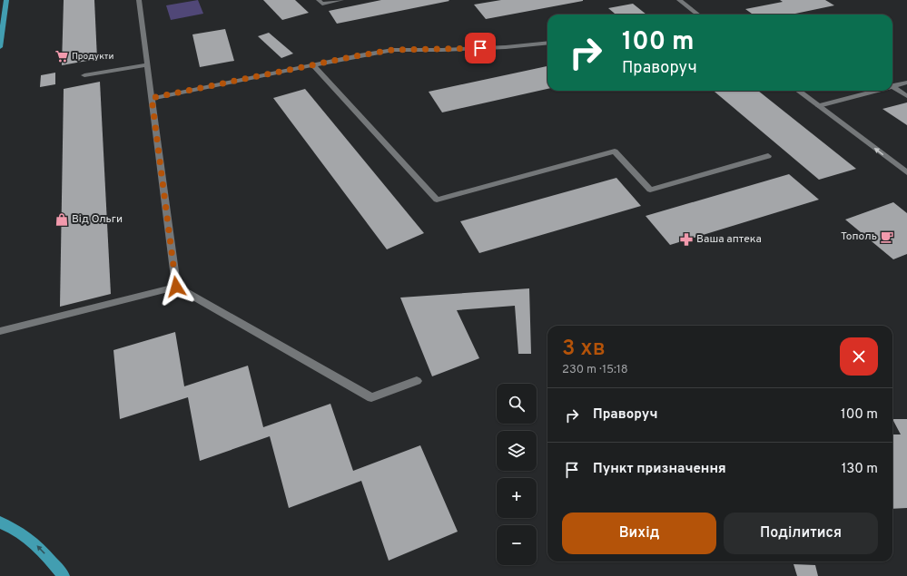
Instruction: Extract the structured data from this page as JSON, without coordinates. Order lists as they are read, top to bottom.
{
  "places": {
    "supermarket": ["Продукти"],
    "shop": ["Від Ольги"],
    "cafe": ["Тополь"],
    "pharmacy": ["Ваша аптека"]
  },
  "page": {
    "turn": ["100 m", "Праворуч"],
    "heading": ["3 хв", "230 m · 15:18"],
    "map_buttons": ["+", "−"],
    "list": [
      {
        "name": "Праворуч",
        "value": "100 m"
      },
      {
        "name": "Пункт призначення",
        "value": "130 m"
      }
    ],
    "buttons": ["Вихід", "Поділитися"]
  }
}
